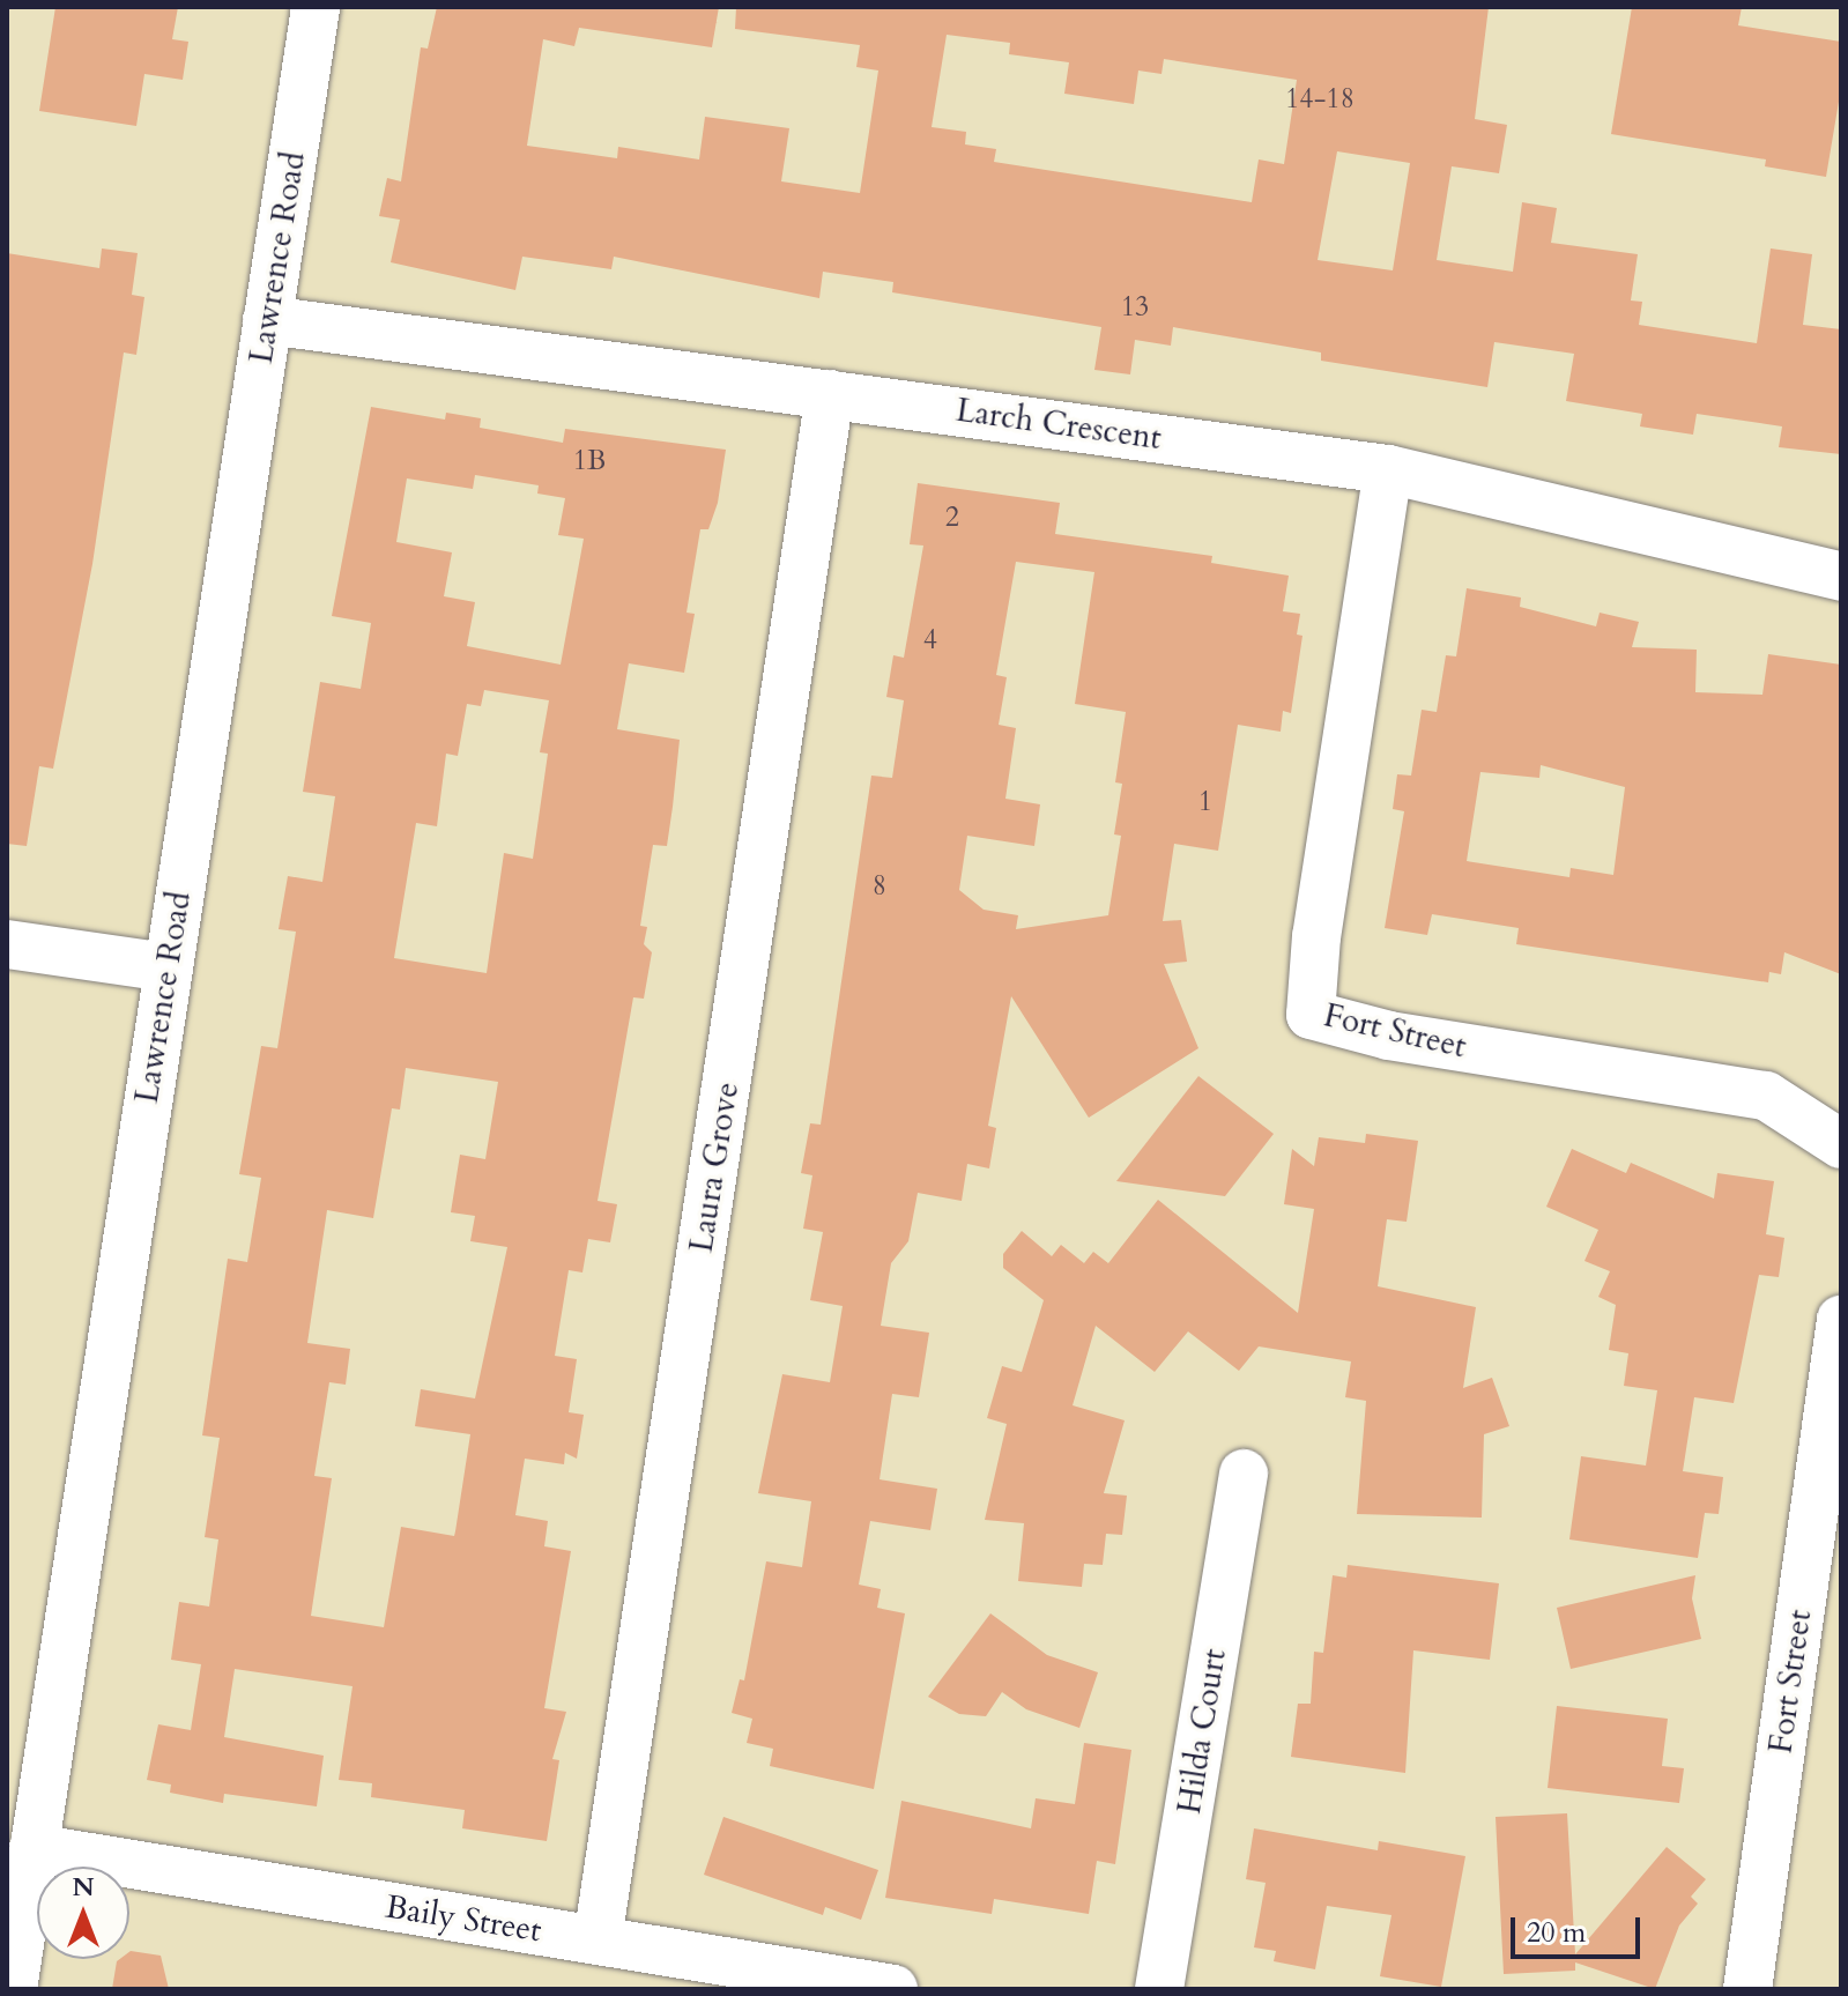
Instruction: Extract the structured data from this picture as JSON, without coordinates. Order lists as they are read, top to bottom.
{
  "streets": {
    "street": [
      "Lawrence Road",
      "Larch Crescent",
      "Fort Street",
      "Laura Grove",
      "Hilda Court",
      "Baily Street"
    ]
  },
  "crossings": [
    ["Lawrence Road", "Larch Crescent"],
    ["Lawrence Road", "Baily Street"],
    ["Larch Crescent", "Fort Street"],
    ["Larch Crescent", "Laura Grove"],
    ["Laura Grove", "Baily Street"]
  ],
  "house_numbers": [
    "14-18",
    "13",
    "1B",
    "2",
    "4",
    "1",
    "8"
  ],
  "scale_bar": "20 m",
  "north": "top"
}
